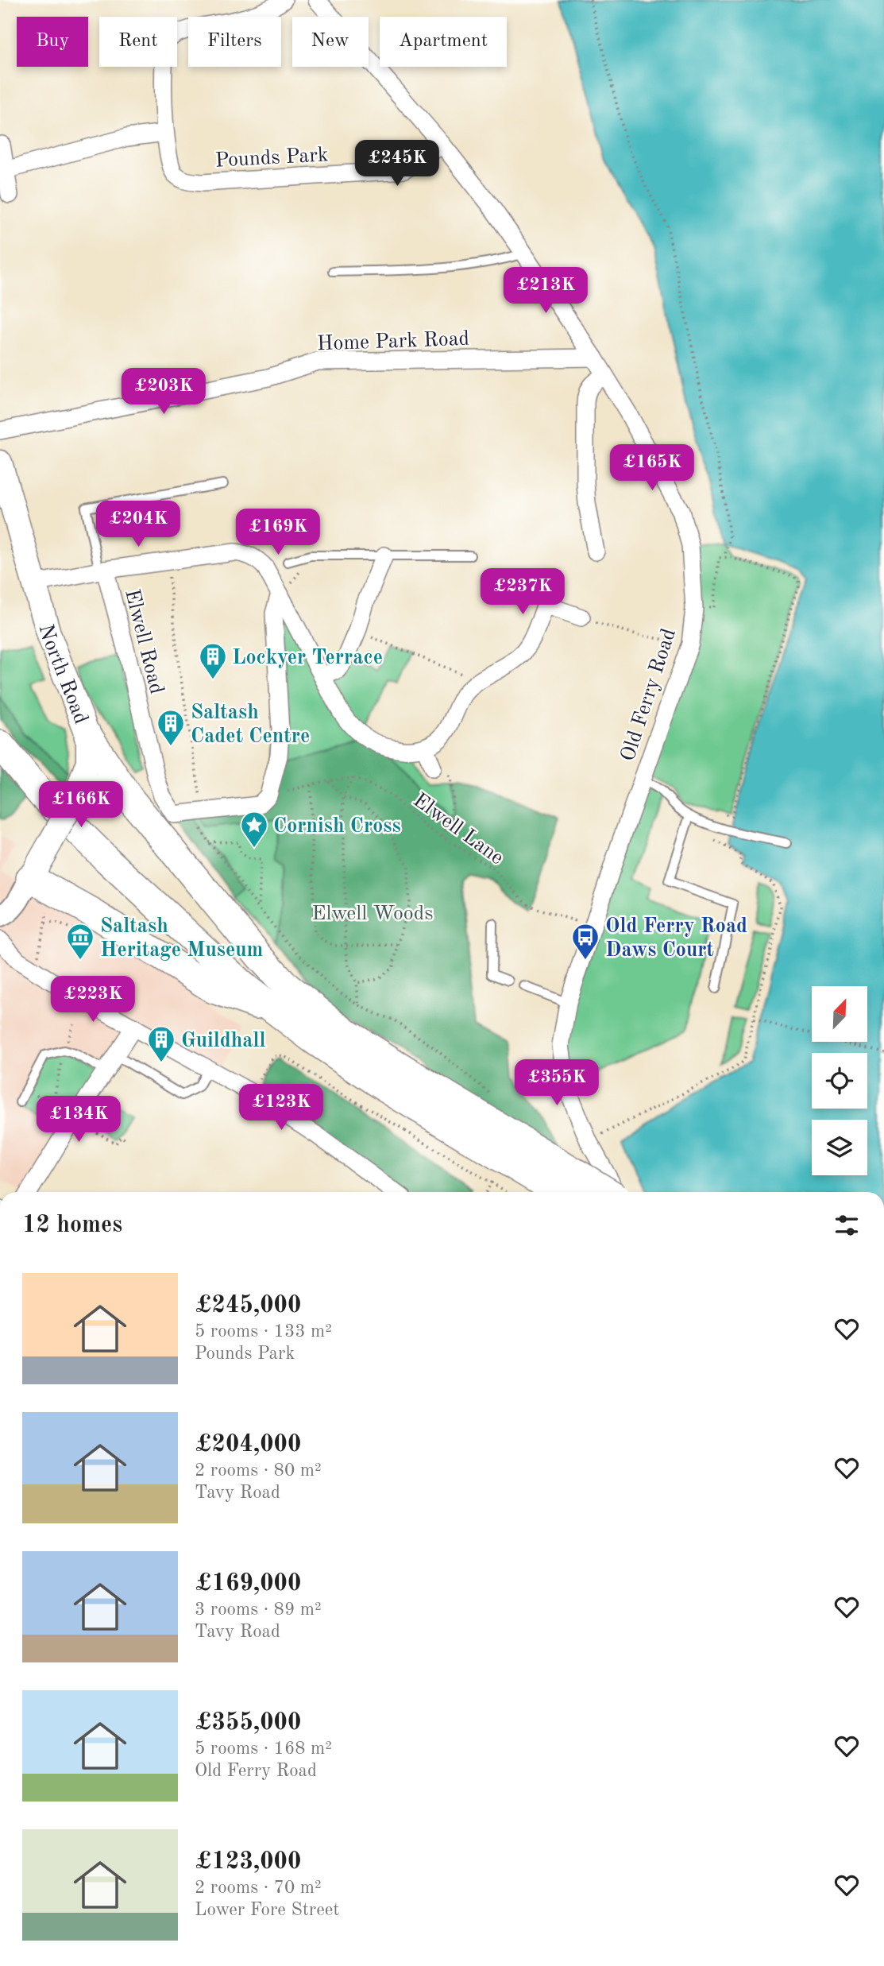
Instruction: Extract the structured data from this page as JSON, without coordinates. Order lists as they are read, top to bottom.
{
  "streets": {
    "main road": ["North Road"],
    "street": [
      "Pounds Park",
      "Home Park Road",
      "Elwell Road",
      "Old Ferry Road"
    ],
    "path": ["Elwell Lane"]
  },
  "crossings": [
    ["Pounds Park", "Old Ferry Road"],
    ["Home Park Road", "Old Ferry Road"],
    ["Elwell Road", "Elwell Lane"],
    ["Old Ferry Road", "Elwell Lane"]
  ],
  "parks": ["Elwell Woods"],
  "places": {
    "building": ["Lockyer Terrace", "Saltash Cadet Centre", "Guildhall"],
    "place": ["Cornish Cross"],
    "museum": ["Saltash Heritage Museum"],
    "bus stop": ["Old Ferry Road Daws Court"]
  },
  "north": "top right",
  "page": {
    "chip": [
      "Buy",
      "Rent",
      "Filters",
      "New",
      "Apartment"
    ],
    "price": [
      "£245K",
      "£213K",
      "£203K",
      "£165K",
      "£204K",
      "£169K",
      "£237K",
      "£166K",
      "£223K",
      "£355K",
      "£123K",
      "£134K"
    ],
    "heading": "12 homes",
    "list": [
      {
        "name": "£245,000",
        "note": "5 rooms · 133 m² · Pounds Park"
      },
      {
        "name": "£204,000",
        "note": "2 rooms · 80 m² · Tavy Road"
      },
      {
        "name": "£169,000",
        "note": "3 rooms · 89 m² · Tavy Road"
      },
      {
        "name": "£355,000",
        "note": "5 rooms · 168 m² · Old Ferry Road"
      },
      {
        "name": "£123,000",
        "note": "2 rooms · 70 m² · Lower Fore Street"
      }
    ]
  }
}
